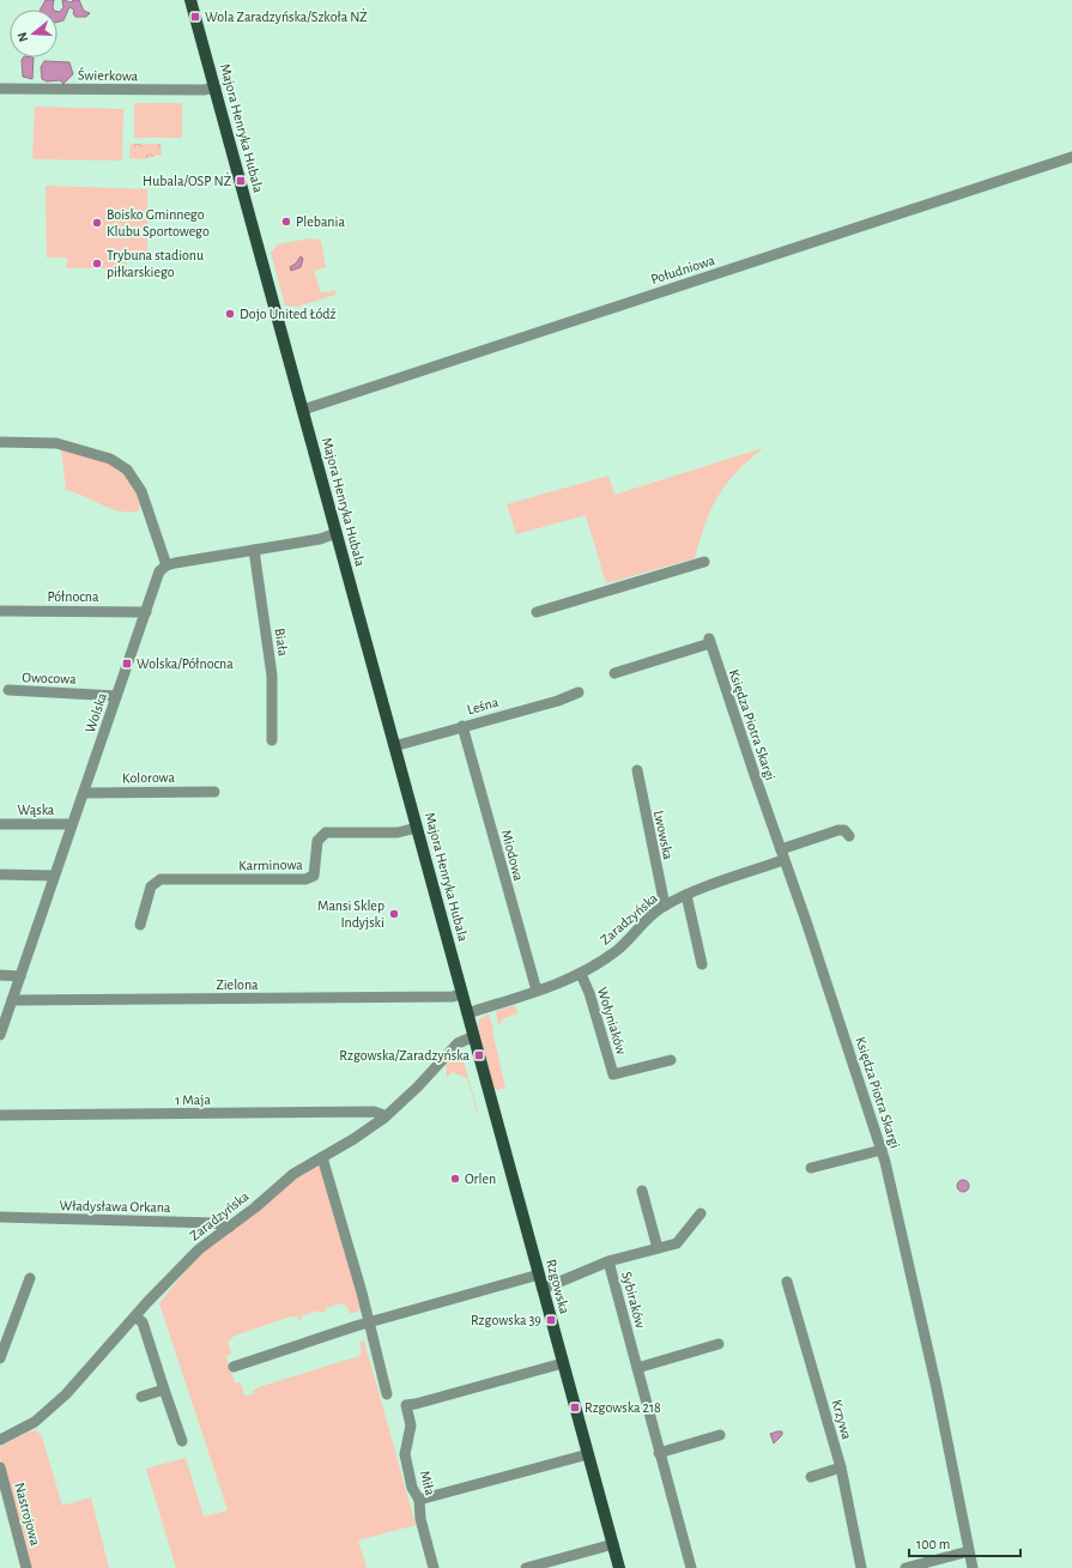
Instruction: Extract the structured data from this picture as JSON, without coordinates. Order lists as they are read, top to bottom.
{
  "streets": {
    "main road": ["Majora Henryka Hubala", "Rzgowska"],
    "street": [
      "Świerkowa",
      "Południowa",
      "Północna",
      "Biała",
      "Owocowa",
      "Leśna",
      "Wolska",
      "Księdza Piotra Skargi",
      "Kolorowa",
      "Wąska",
      "Lwowska",
      "Miodowa",
      "Karminowa",
      "Zaradzyńska",
      "Zielona",
      "Wołyniaków",
      "1 Maja",
      "Władysława Orkana",
      "Sybiraków",
      "Krzywa",
      "Miła",
      "Nastrojowa"
    ]
  },
  "crossings": [
    ["Świerkowa", "Majora Henryka Hubala"],
    ["Majora Henryka Hubala", "Południowa"],
    ["Majora Henryka Hubala", "Leśna"],
    ["Majora Henryka Hubala", "Karminowa"],
    ["Majora Henryka Hubala", "Zaradzyńska"],
    ["Majora Henryka Hubala", "Zielona"],
    ["Majora Henryka Hubala", "Rzgowska"],
    ["Północna", "Wolska"],
    ["Owocowa", "Wolska"],
    ["Leśna", "Miodowa"],
    ["Wolska", "Kolorowa"],
    ["Wolska", "Wąska"],
    ["Wolska", "Zielona"],
    ["Księdza Piotra Skargi", "Zaradzyńska"],
    ["Lwowska", "Zaradzyńska"],
    ["Miodowa", "Zaradzyńska"],
    ["Zaradzyńska", "Wołyniaków"],
    ["Zaradzyńska", "1 Maja"],
    ["Zaradzyńska", "Władysława Orkana"],
    ["Zaradzyńska", "Rzgowska"],
    ["Rzgowska", "Miła"]
  ],
  "places": {
    "transit": [
      "Wola Zaradzyńska/Szkoła NŻ",
      "Hubala/OSP NŻ",
      "Wolska/Północna",
      "Rzgowska/Zaradzyńska",
      "Rzgowska 39",
      "Rzgowska 218"
    ],
    "other": [
      "Plebania",
      "Boisko Gminnego Klubu Sportowego",
      "Trybuna stadionu piłkarskiego",
      "Dojo United Łódź",
      "Mansi Sklep Indyjski",
      "Orlen"
    ]
  },
  "scale_bar": "100 m",
  "north": "left"
}
